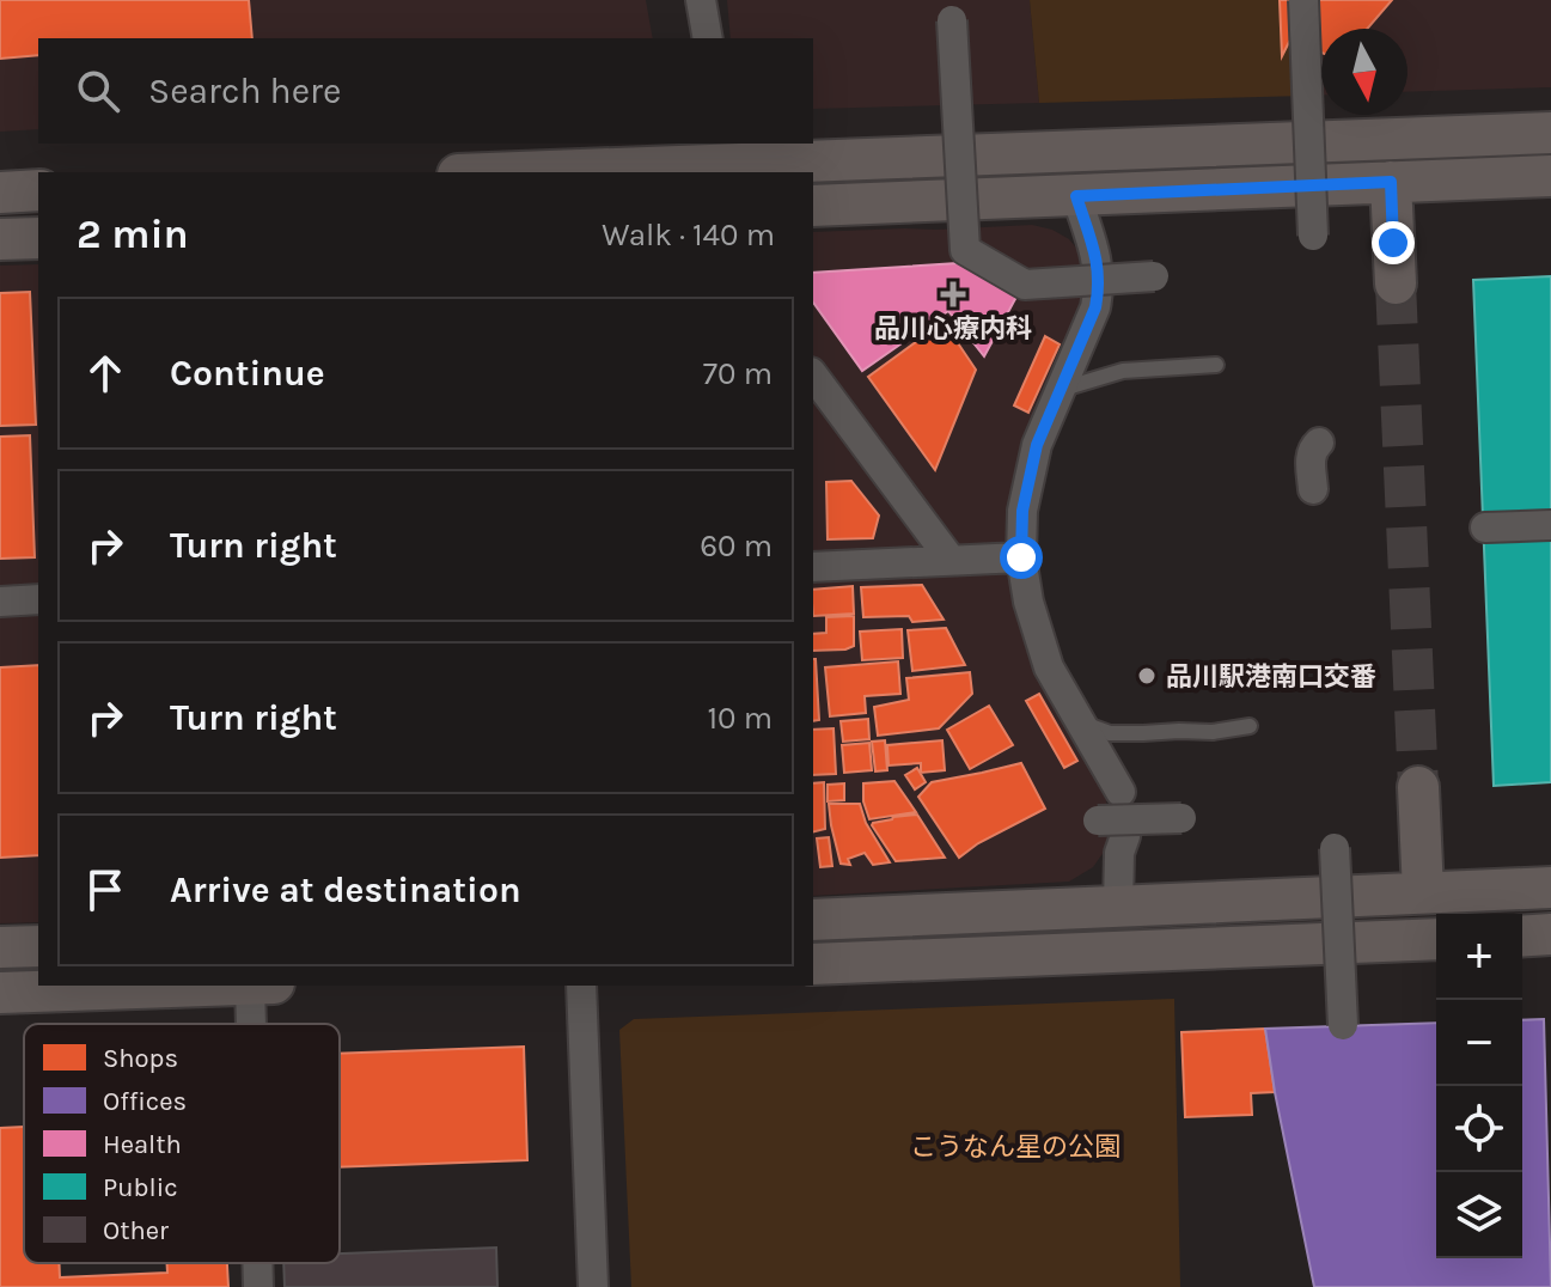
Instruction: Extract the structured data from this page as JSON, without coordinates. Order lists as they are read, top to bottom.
{
  "parks": ["こうなん星の公園"],
  "places": {
    "health": ["品川心療内科"],
    "other": ["品川駅港南口交番"]
  },
  "legend": [
    "Shops",
    "Offices",
    "Health",
    "Public",
    "Other"
  ],
  "north": "bottom",
  "page": {
    "search": "Search here",
    "heading": ["2 min", "Walk · 140 m"],
    "list": [
      ["Continue", "70 m"],
      ["Turn right", "60 m"],
      ["Turn right", "10 m"],
      "Arrive at destination"
    ],
    "map_buttons": ["+", "−"]
  }
}
